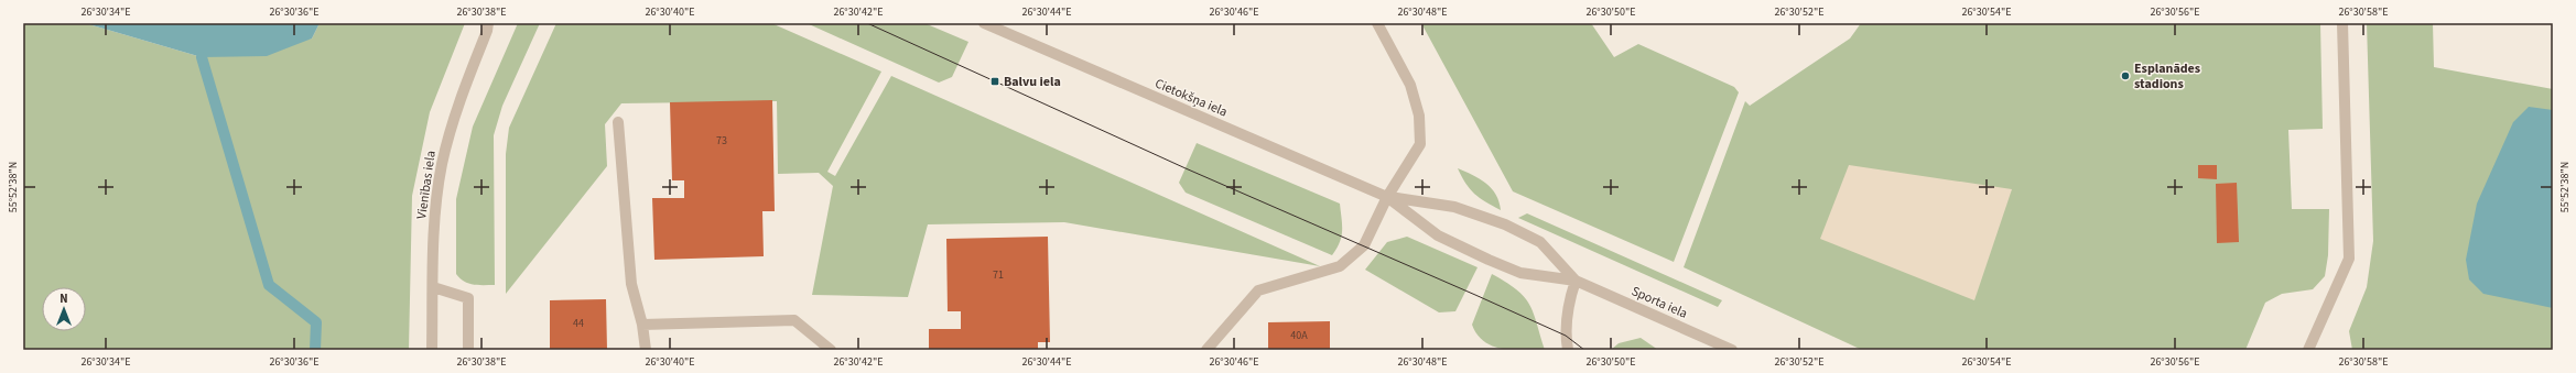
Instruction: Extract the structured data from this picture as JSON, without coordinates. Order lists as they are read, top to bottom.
{
  "streets": {
    "street": ["Cietokšņa iela", "Vienības iela", "Sporta iela"]
  },
  "crossings": [
    ["Cietokšņa iela", "Sporta iela"]
  ],
  "places": {
    "other": ["Esplanādes stadions"],
    "transit": ["Balvu iela"]
  },
  "house_numbers": [
    "73",
    "71",
    "44",
    "40A"
  ],
  "north": "top",
  "coordinates": [
    "26°30'34\"E",
    "26°30'36\"E",
    "26°30'38\"E",
    "26°30'40\"E",
    "26°30'42\"E",
    "26°30'44\"E",
    "26°30'46\"E",
    "26°30'48\"E",
    "26°30'50\"E",
    "26°30'52\"E",
    "26°30'54\"E",
    "26°30'56\"E",
    "26°30'58\"E",
    "55°52'38\"N"
  ]
}
